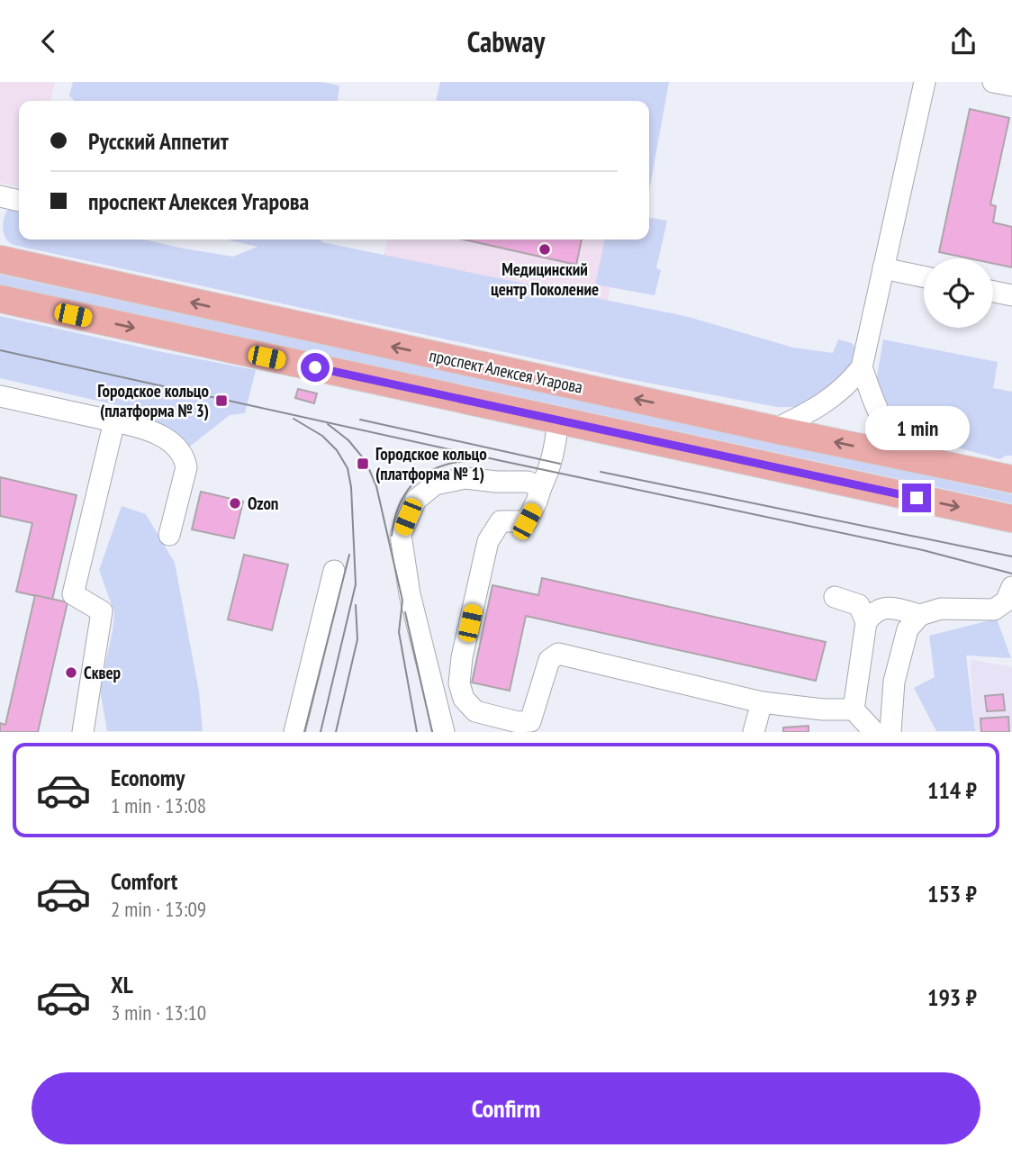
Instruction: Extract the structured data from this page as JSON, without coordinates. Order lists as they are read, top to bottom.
{
  "streets": {
    "main road": ["проспект Алексея Угарова"]
  },
  "places": {
    "other": ["Медицинский центр Поколение", "Ozon", "Сквер"],
    "transit": ["Городское кольцо (платформа № 3)", "Городское кольцо (платформа № 1)"]
  },
  "page": {
    "header": "Cabway",
    "banner": ["Русский Аппетит", "проспект Алексея Угарова"],
    "bubble": "1 min",
    "list": [
      {
        "name": "Economy",
        "note": "1 min · 13:08",
        "value": "114 ₽"
      },
      {
        "name": "Comfort",
        "note": "2 min · 13:09",
        "value": "153 ₽"
      },
      {
        "name": "XL",
        "note": "3 min · 13:10",
        "value": "193 ₽"
      }
    ],
    "buttons": "Confirm"
  }
}
